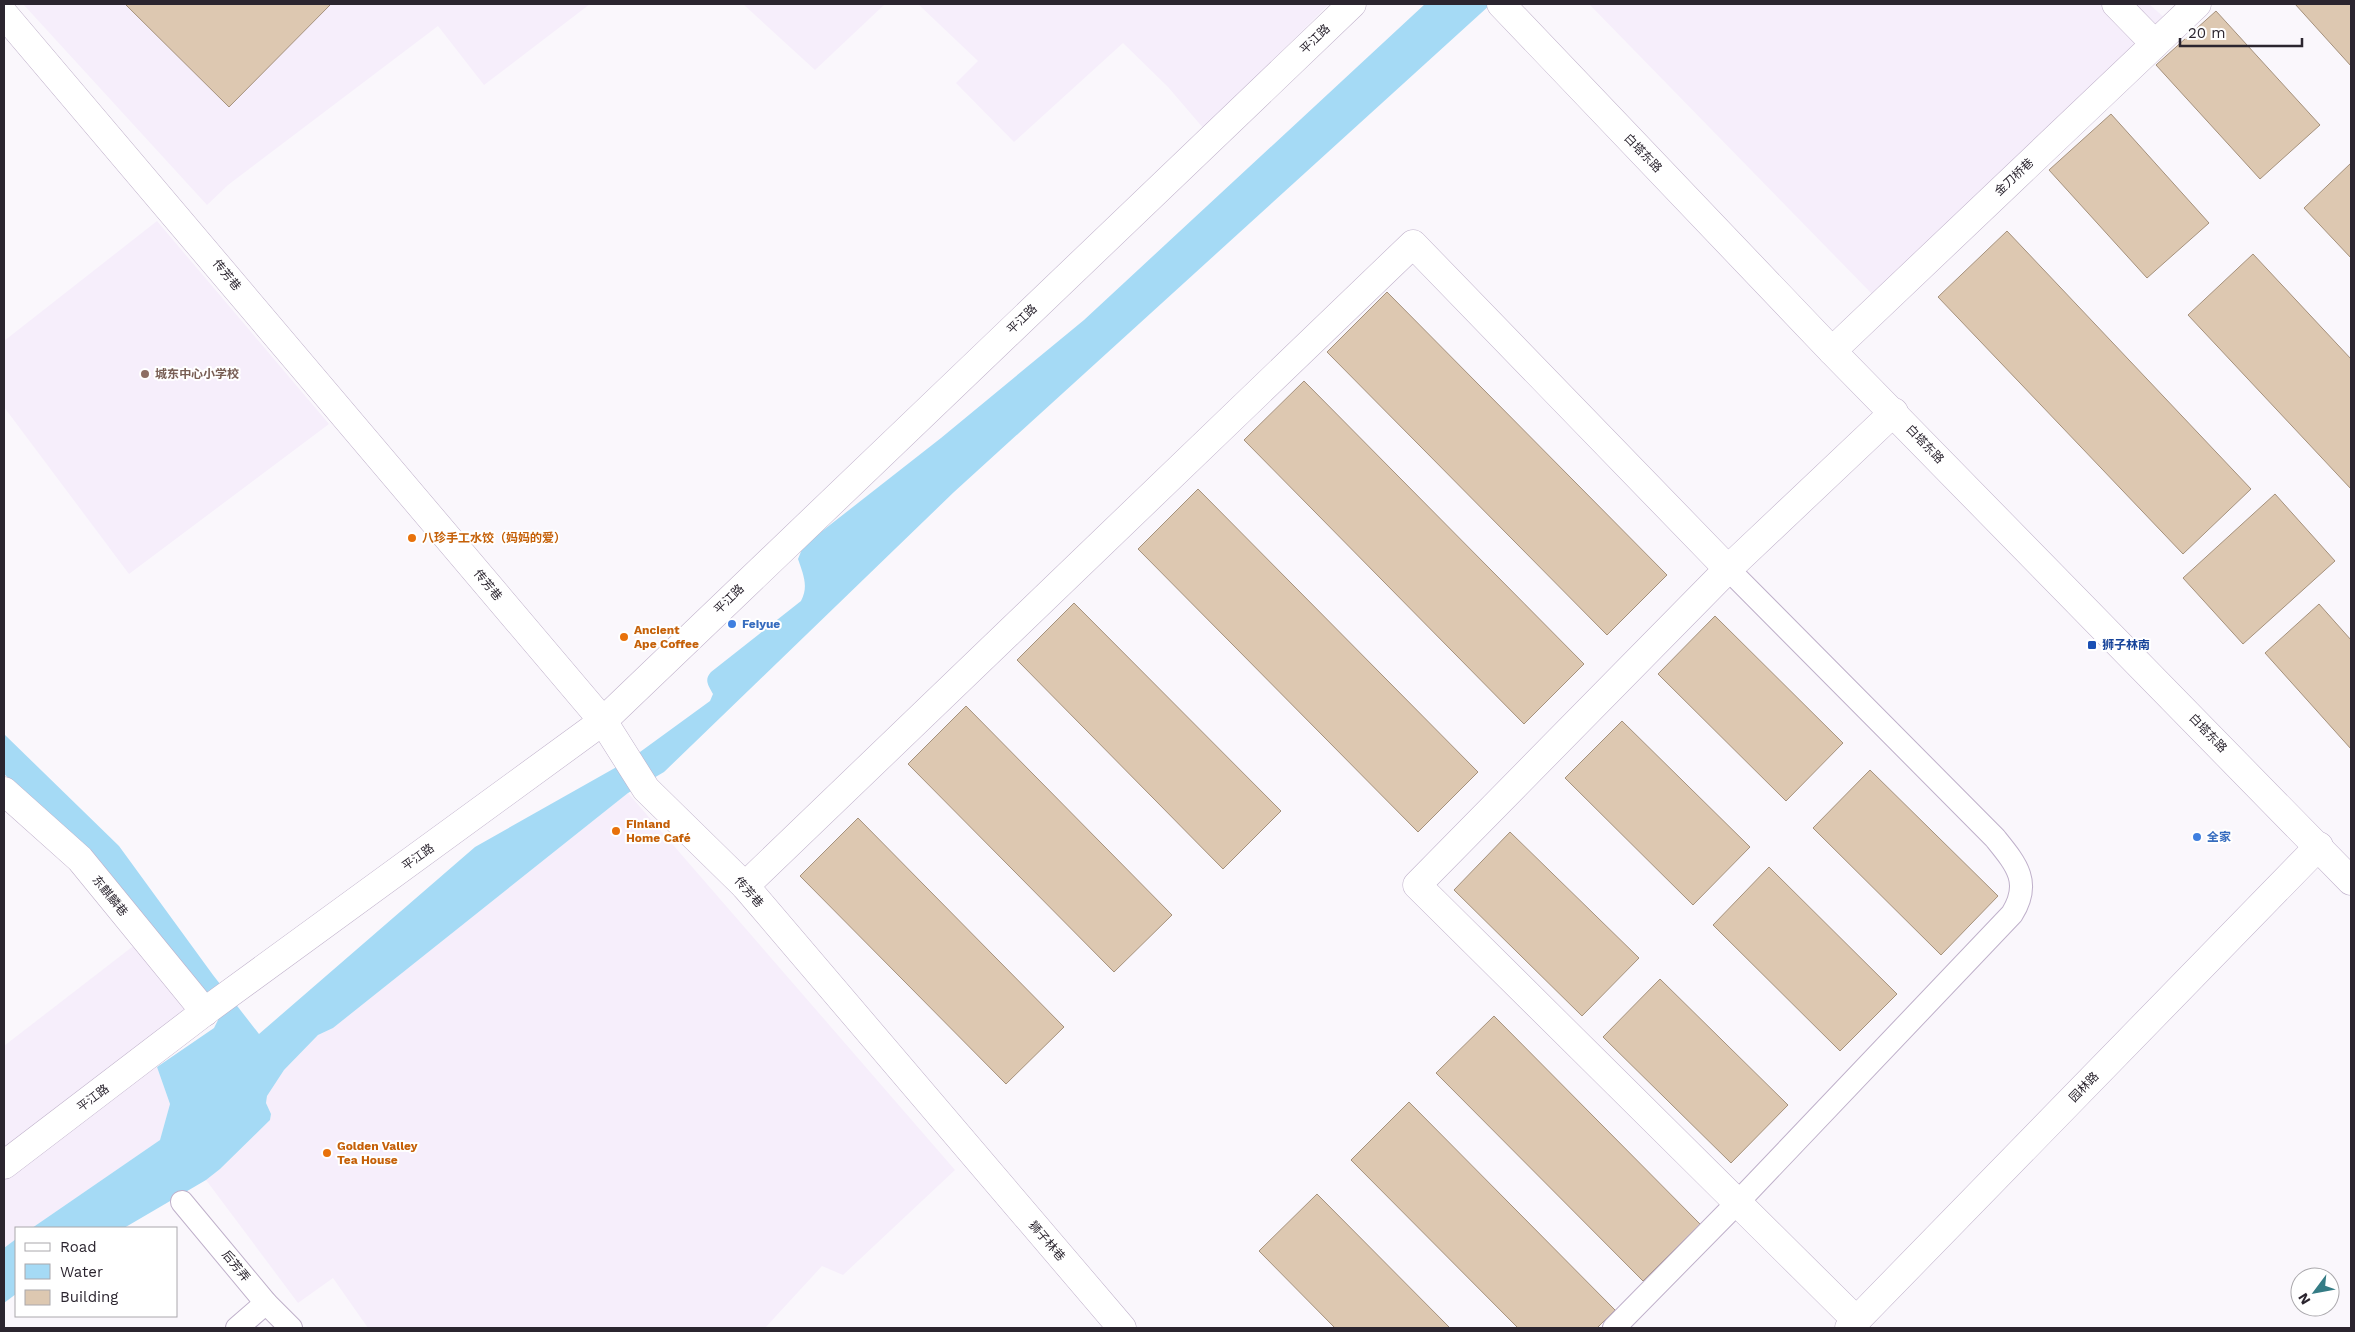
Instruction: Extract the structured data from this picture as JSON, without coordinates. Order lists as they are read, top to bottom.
{
  "streets": {
    "street": [
      "平江路",
      "白塔东路",
      "金刀桥巷",
      "传芳巷",
      "东麒麟巷",
      "园林路",
      "狮子林巷"
    ],
    "lane": ["后芳弄"]
  },
  "crossings": [
    ["平江路", "传芳巷"],
    ["平江路", "东麒麟巷"],
    ["白塔东路", "金刀桥巷"],
    ["白塔东路", "园林路"],
    ["传芳巷", "狮子林巷"]
  ],
  "places": {
    "other": [
      "城东中心小学校",
      "八珍手工水饺（妈妈的爱）",
      "Feiyue",
      "Ancient Ape Coffee",
      "Finland Home Café",
      "全家",
      "Golden Valley Tea House"
    ],
    "transit": ["狮子林南"]
  },
  "legend": ["Road", "Water", "Building"],
  "scale_bar": "20 m",
  "north": "bottom left"
}
